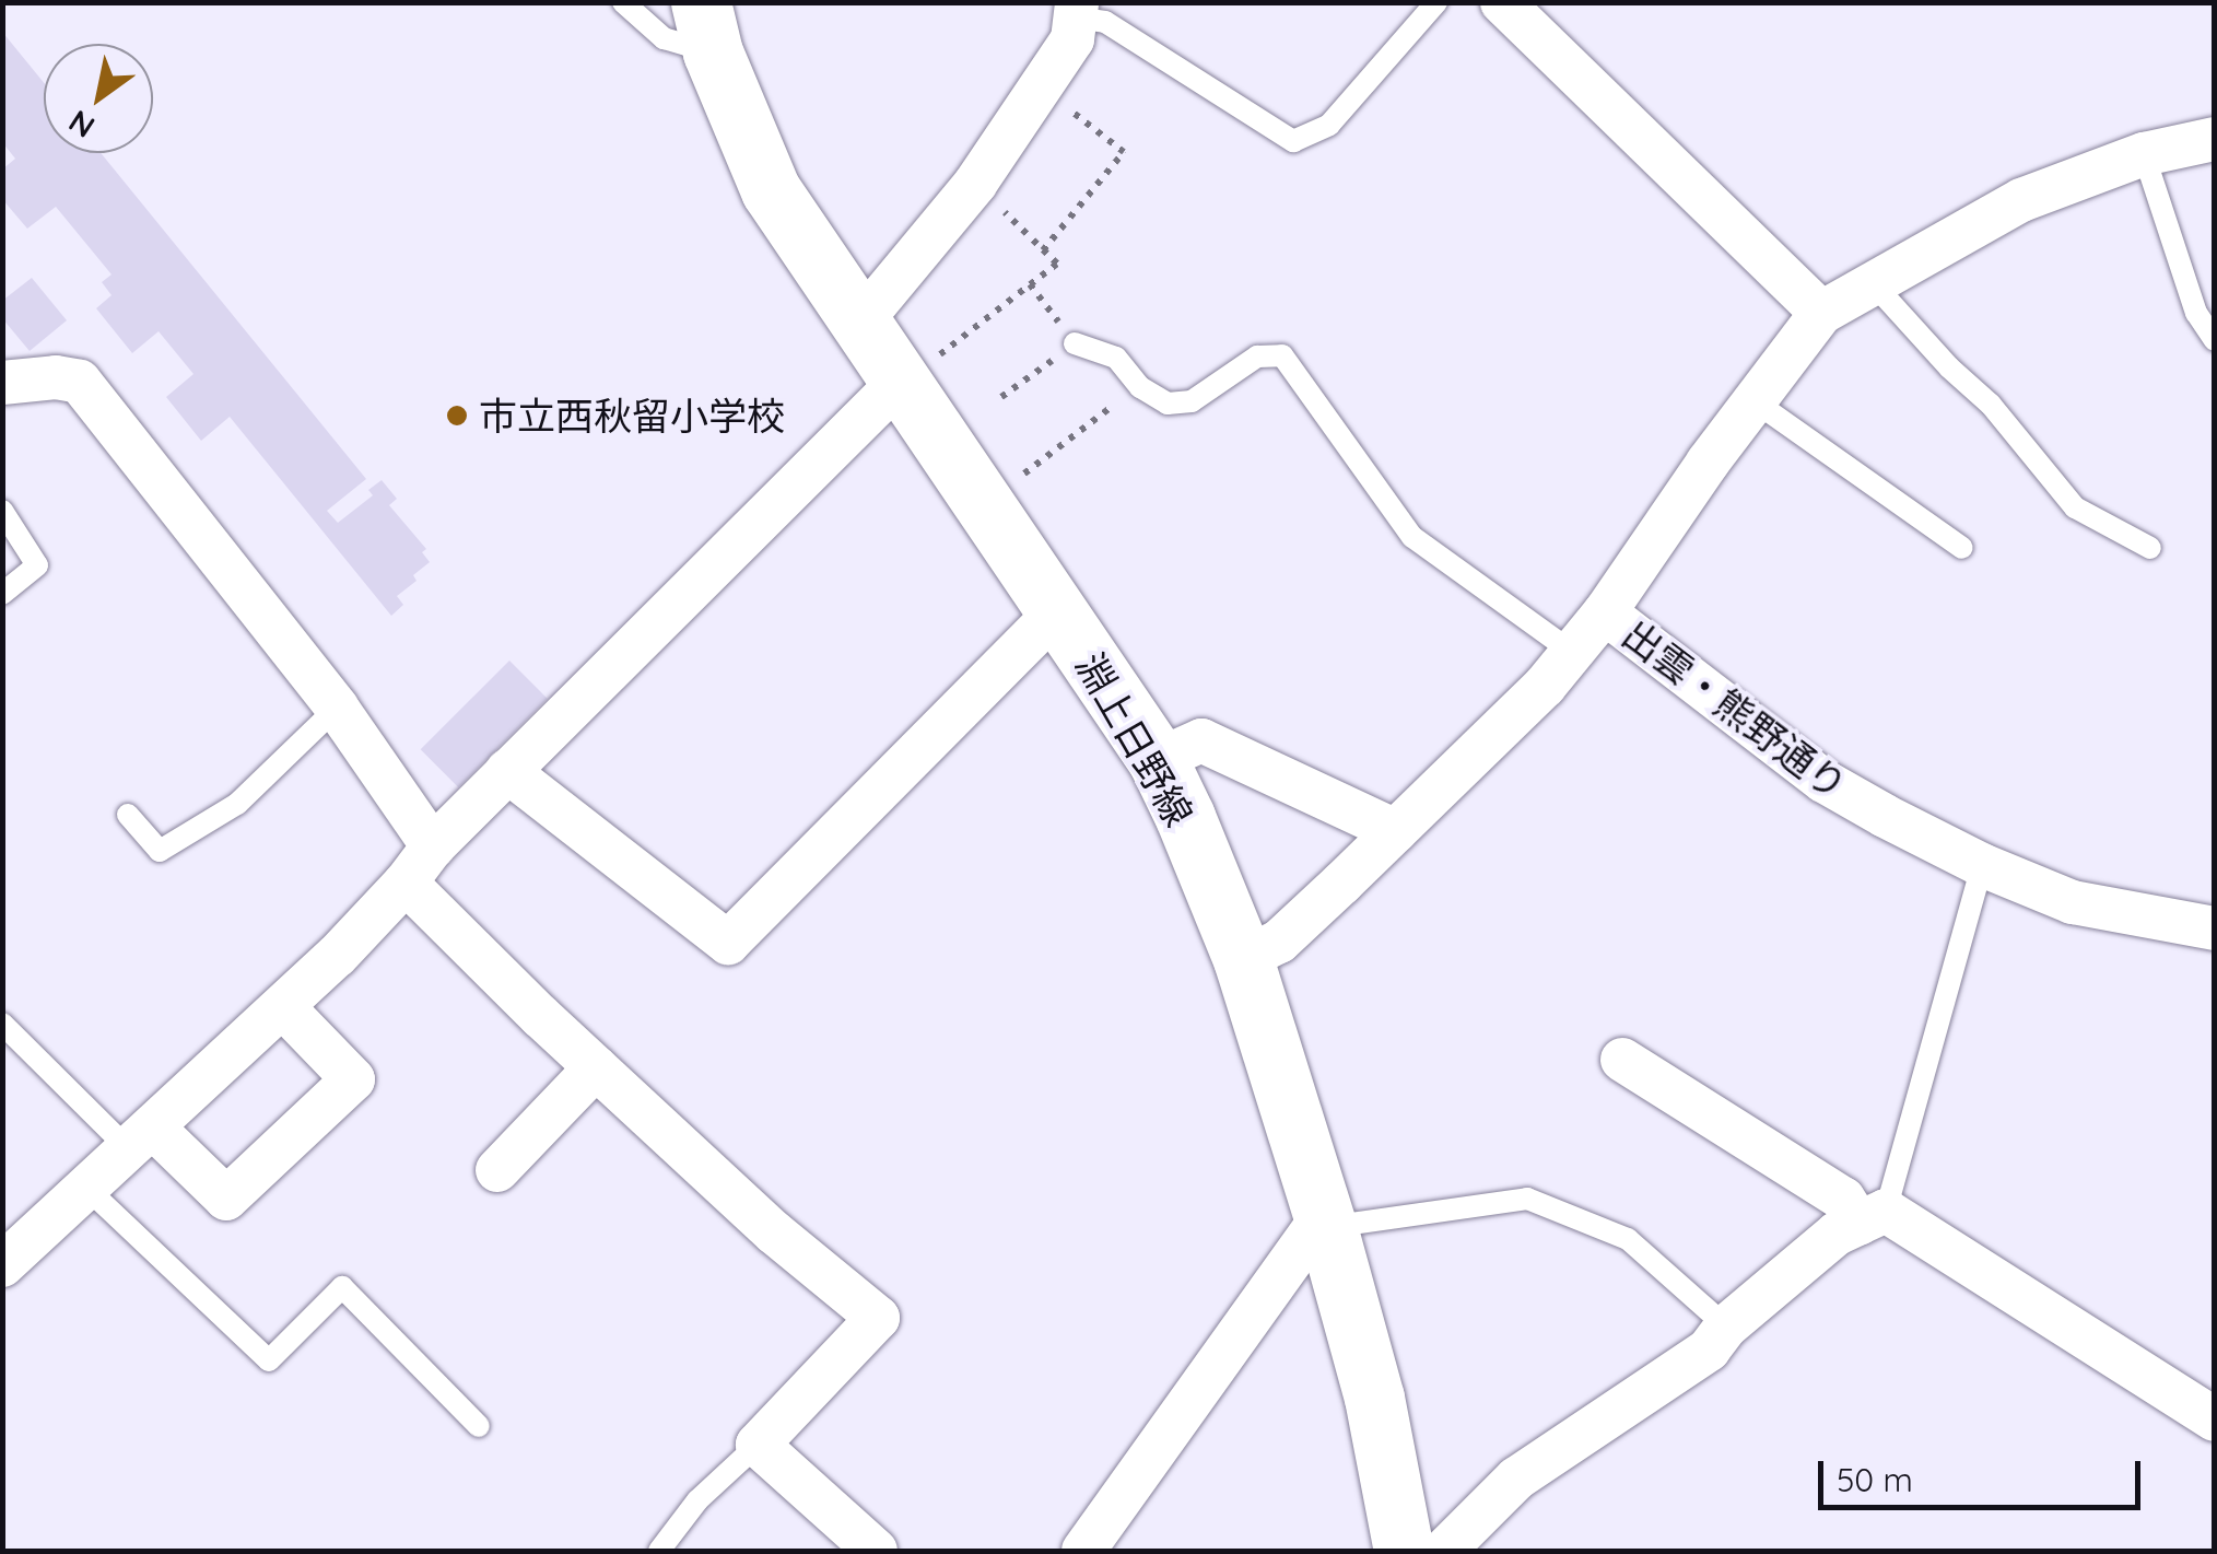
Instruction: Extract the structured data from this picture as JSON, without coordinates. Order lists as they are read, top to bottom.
{
  "streets": {
    "main road": ["淵上日野線"],
    "street": ["出雲・熊野通り"]
  },
  "crossings": [
    ["出雲・熊野通り", "淵上日野線"]
  ],
  "places": ["市立西秋留小学校"],
  "scale_bar": "50 m",
  "north": "bottom left"
}
